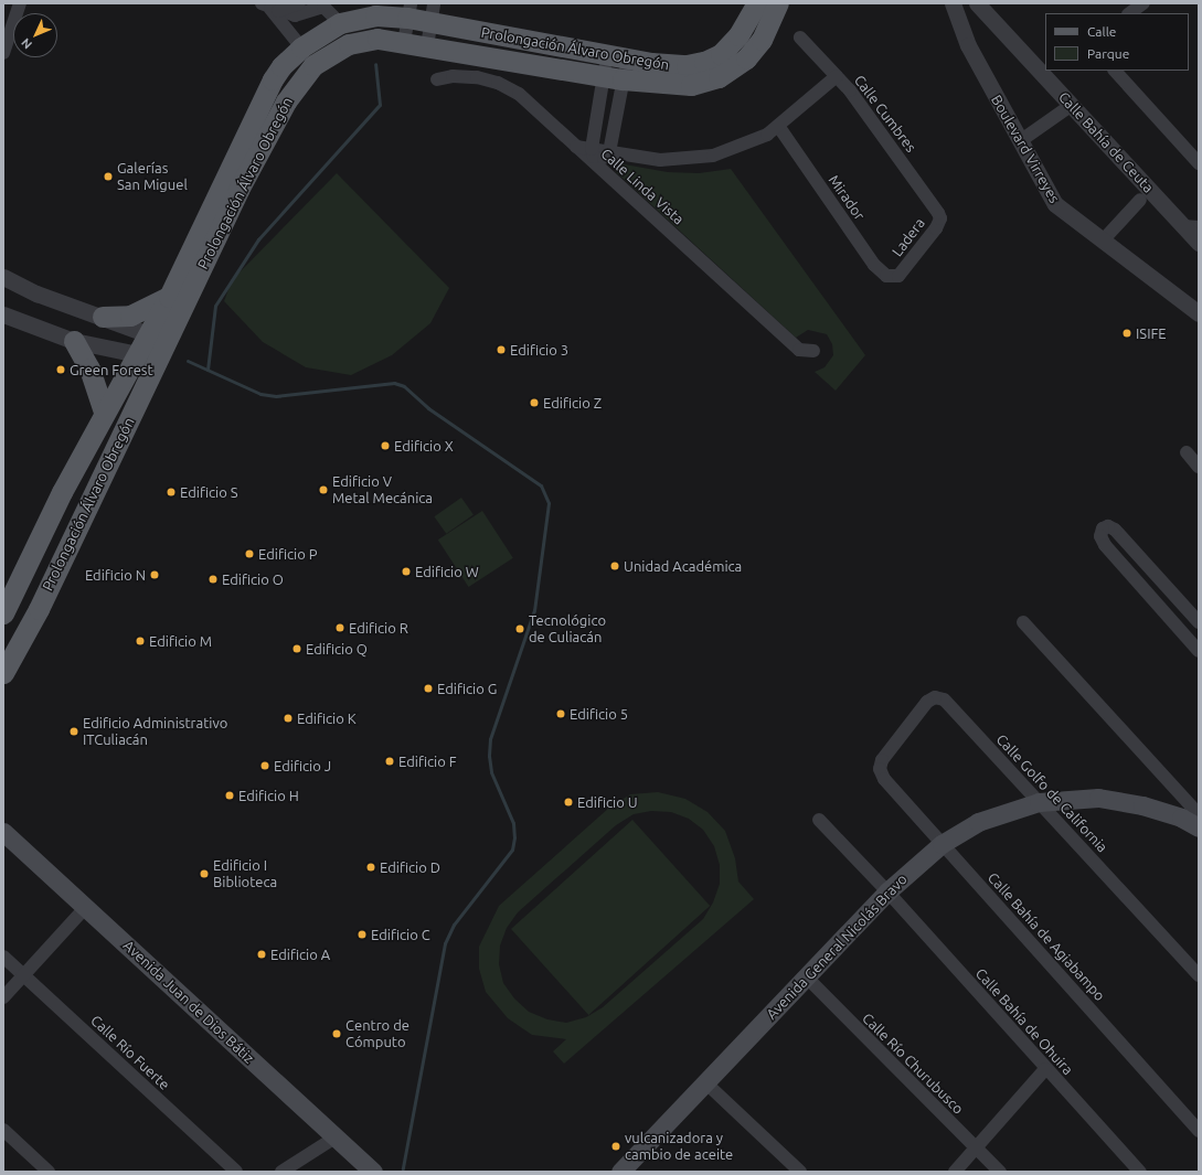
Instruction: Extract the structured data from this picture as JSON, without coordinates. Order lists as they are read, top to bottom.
{
  "streets": {
    "main road": ["Prolongación Álvaro Obregón", "Avenida General Nicolás Bravo", "Avenida Juan de Dios Bátiz"],
    "street": [
      "Calle Cumbres",
      "Calle Bahía de Ceuta",
      "Boulevard Virreyes",
      "Calle Linda Vista",
      "Mirador",
      "Ladera",
      "Calle Golfo de California",
      "Calle Bahía de Agiabampo",
      "Calle Bahía de Ohuira",
      "Calle Río Fuerte",
      "Calle Río Churubusco"
    ]
  },
  "crossings": [
    ["Calle Cumbres", "Ladera"],
    ["Mirador", "Ladera"],
    ["Calle Golfo de California", "Calle Bahía de Agiabampo"],
    ["Calle Golfo de California", "Avenida General Nicolás Bravo"],
    ["Calle Bahía de Agiabampo", "Avenida General Nicolás Bravo"],
    ["Avenida General Nicolás Bravo", "Calle Bahía de Ohuira"],
    ["Avenida General Nicolás Bravo", "Calle Río Churubusco"]
  ],
  "places": [
    "Galerías San Miguel",
    "ISIFE",
    "Edificio 3",
    "Green Forest",
    "Edificio Z",
    "Edificio X",
    "Edificio V Metal Mecánica",
    "Edificio S",
    "Edificio P",
    "Unidad Académica",
    "Edificio W",
    "Edificio N",
    "Edificio O",
    "Edificio R",
    "Tecnológico de Culiacán",
    "Edificio M",
    "Edificio Q",
    "Edificio G",
    "Edificio 5",
    "Edificio K",
    "Edificio Administrativo ITCuliacán",
    "Edificio F",
    "Edificio J",
    "Edificio H",
    "Edificio U",
    "Edificio D",
    "Edificio I Biblioteca",
    "Edificio C",
    "Edificio A",
    "Centro de Cómputo",
    "vulcanizadora y cambio de aceite"
  ],
  "legend": ["Calle", "Parque"],
  "north": "bottom left"
}
